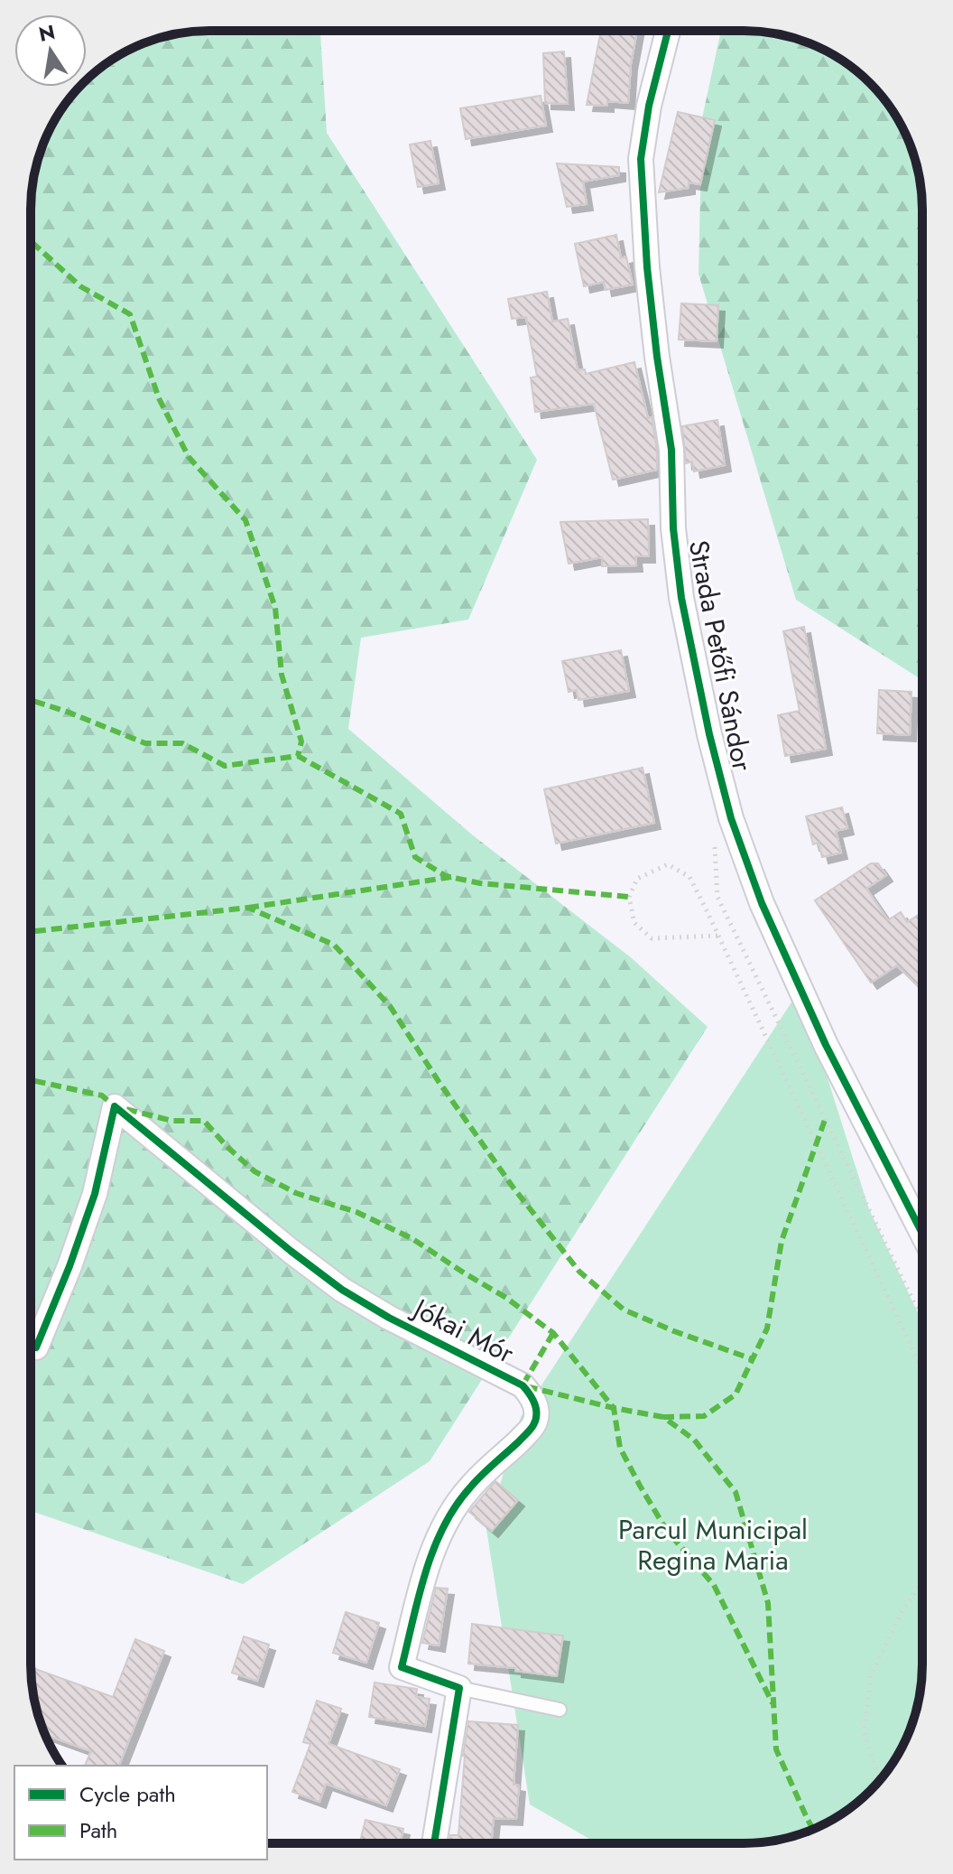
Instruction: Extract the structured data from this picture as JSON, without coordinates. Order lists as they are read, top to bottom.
{
  "streets": {
    "street": ["Strada Petőfi Sándor", "Jókai Mór"]
  },
  "parks": ["Parcul Municipal Regina Maria"],
  "legend": ["Cycle path", "Path"],
  "north": "top"
}
